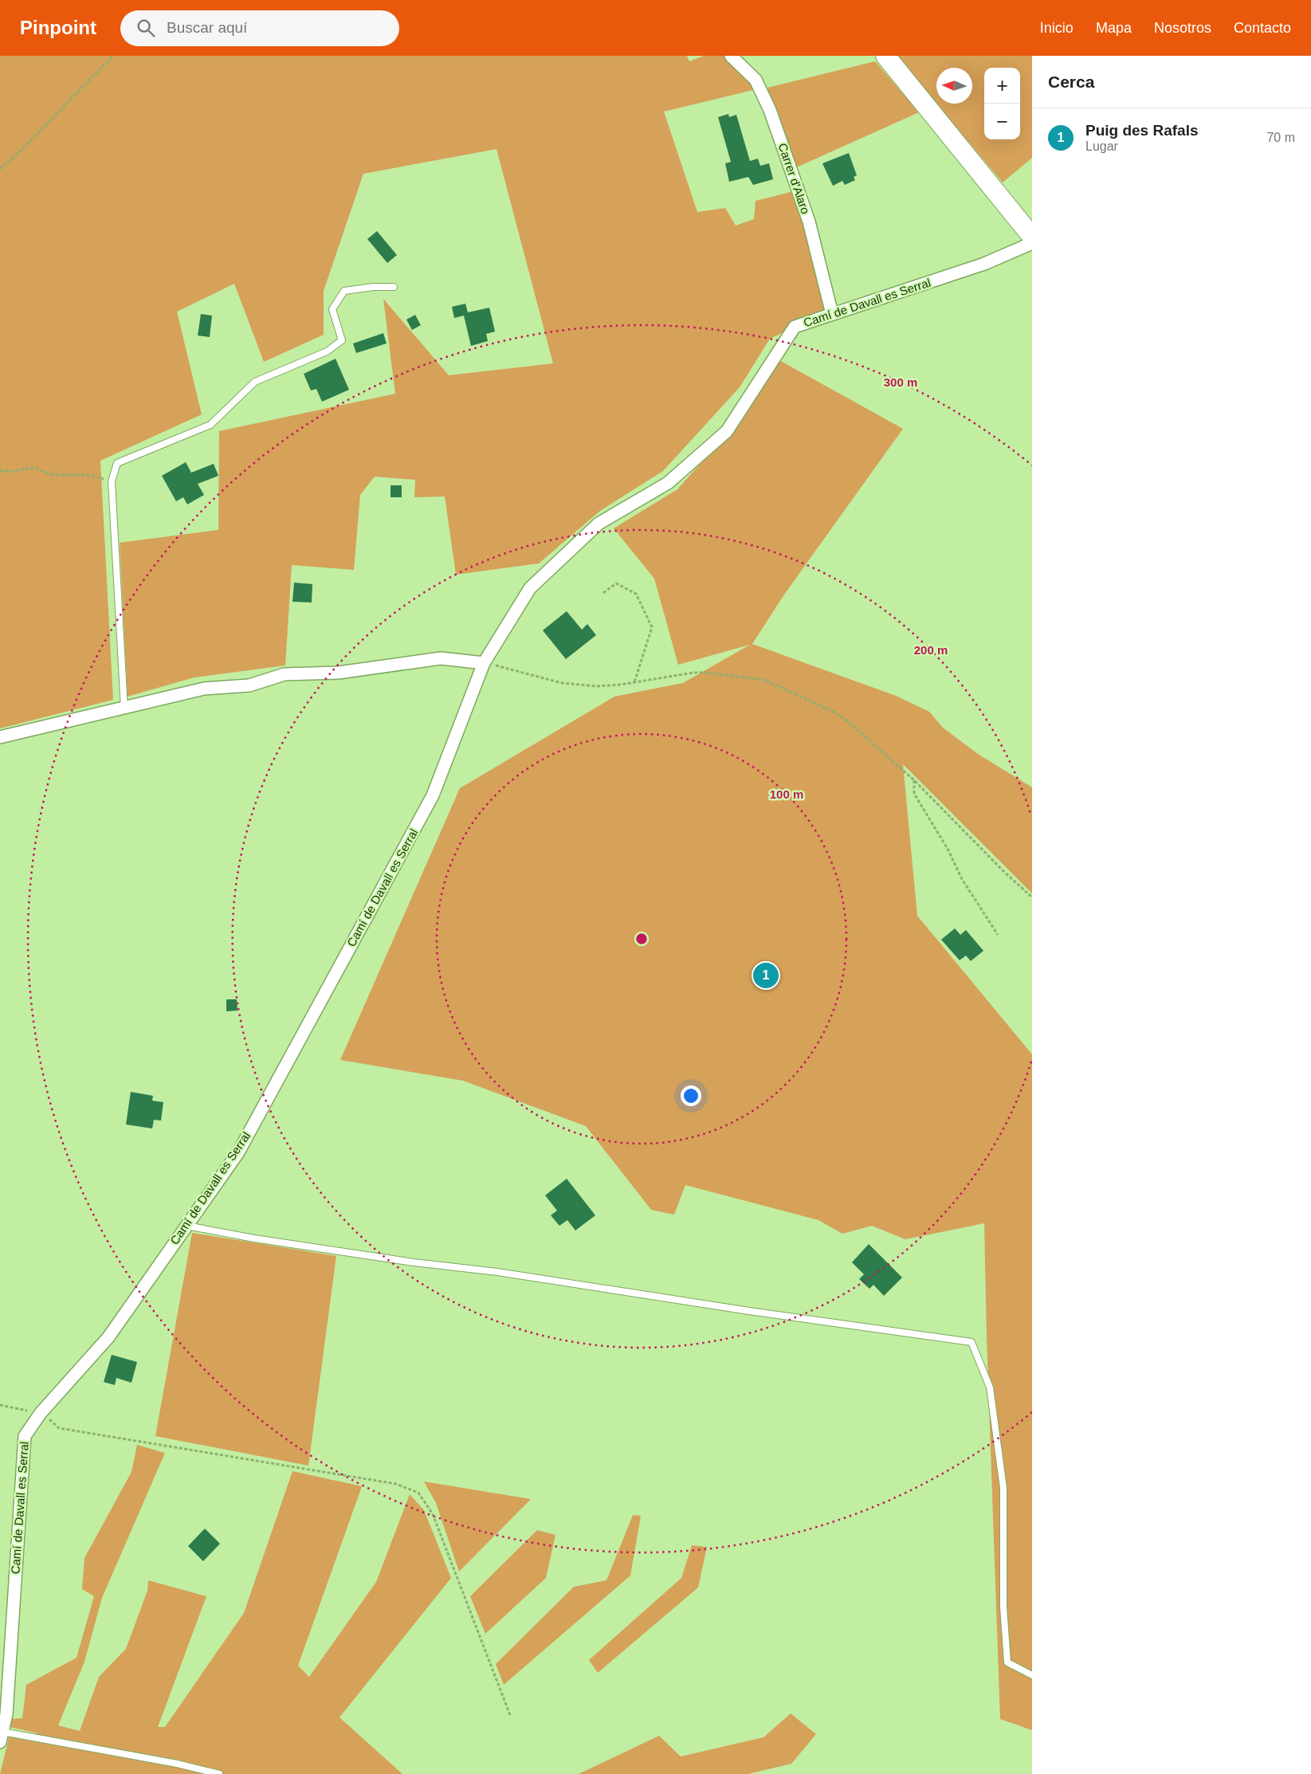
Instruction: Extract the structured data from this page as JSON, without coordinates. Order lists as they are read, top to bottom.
{
  "streets": {
    "street": ["Carrer d'Alaro", "Camí de Davall es Serral"]
  },
  "crossings": [
    ["Carrer d'Alaro", "Camí de Davall es Serral"]
  ],
  "north": "left",
  "page": {
    "header": "Pinpoint",
    "search": "Buscar aquí",
    "nav": [
      "Inicio",
      "Mapa",
      "Nosotros",
      "Contacto"
    ],
    "heading": "Cerca",
    "map_buttons": ["+", "−"],
    "list": [
      {
        "mark": "1",
        "name": "Puig des Rafals",
        "note": "Lugar",
        "value": "70 m"
      }
    ],
    "pins": "1"
  },
  "rings": ["300 m", "200 m", "100 m"]
}
